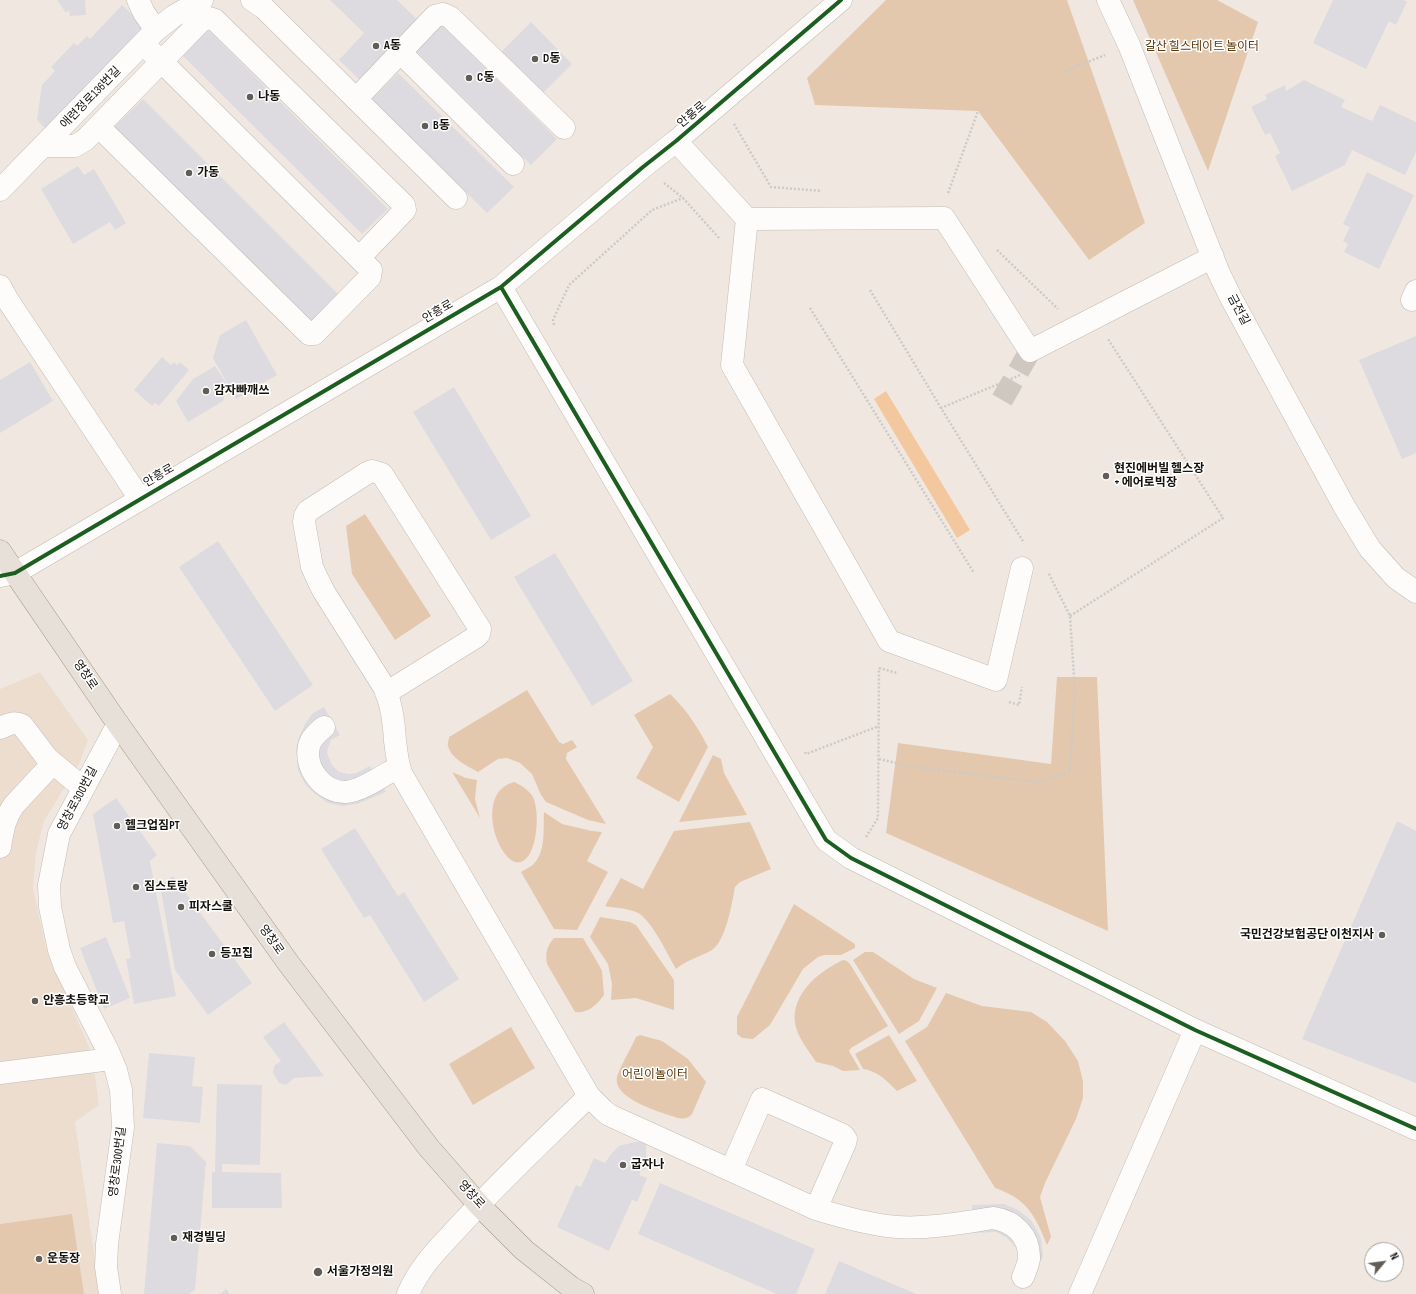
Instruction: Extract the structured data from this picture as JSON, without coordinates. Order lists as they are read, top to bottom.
{
  "streets": {
    "main road": ["영창로"],
    "street": [
      "애련정로136번길",
      "안흥로",
      "금전길",
      "영창로300번길"
    ]
  },
  "crossings": [
    ["안흥로", "영창로"],
    ["영창로", "영창로300번길"]
  ],
  "parks": ["갈산 힐스테이트 놀이터", "어린이놀이터"],
  "places": [
    "A동",
    "D동",
    "C동",
    "나동",
    "B동",
    "가동",
    "감자빠깨쓰",
    "현진에버빌 헬스장 + 에어로빅장",
    "헬크업짐PT",
    "짐스토랑",
    "피자스쿨",
    "국민건강보험공단 이천지사",
    "등꼬집",
    "안흥초등학교",
    "굽자나",
    "재경빌딩",
    "운동장",
    "서울가정의원"
  ],
  "north": "top right"
}
